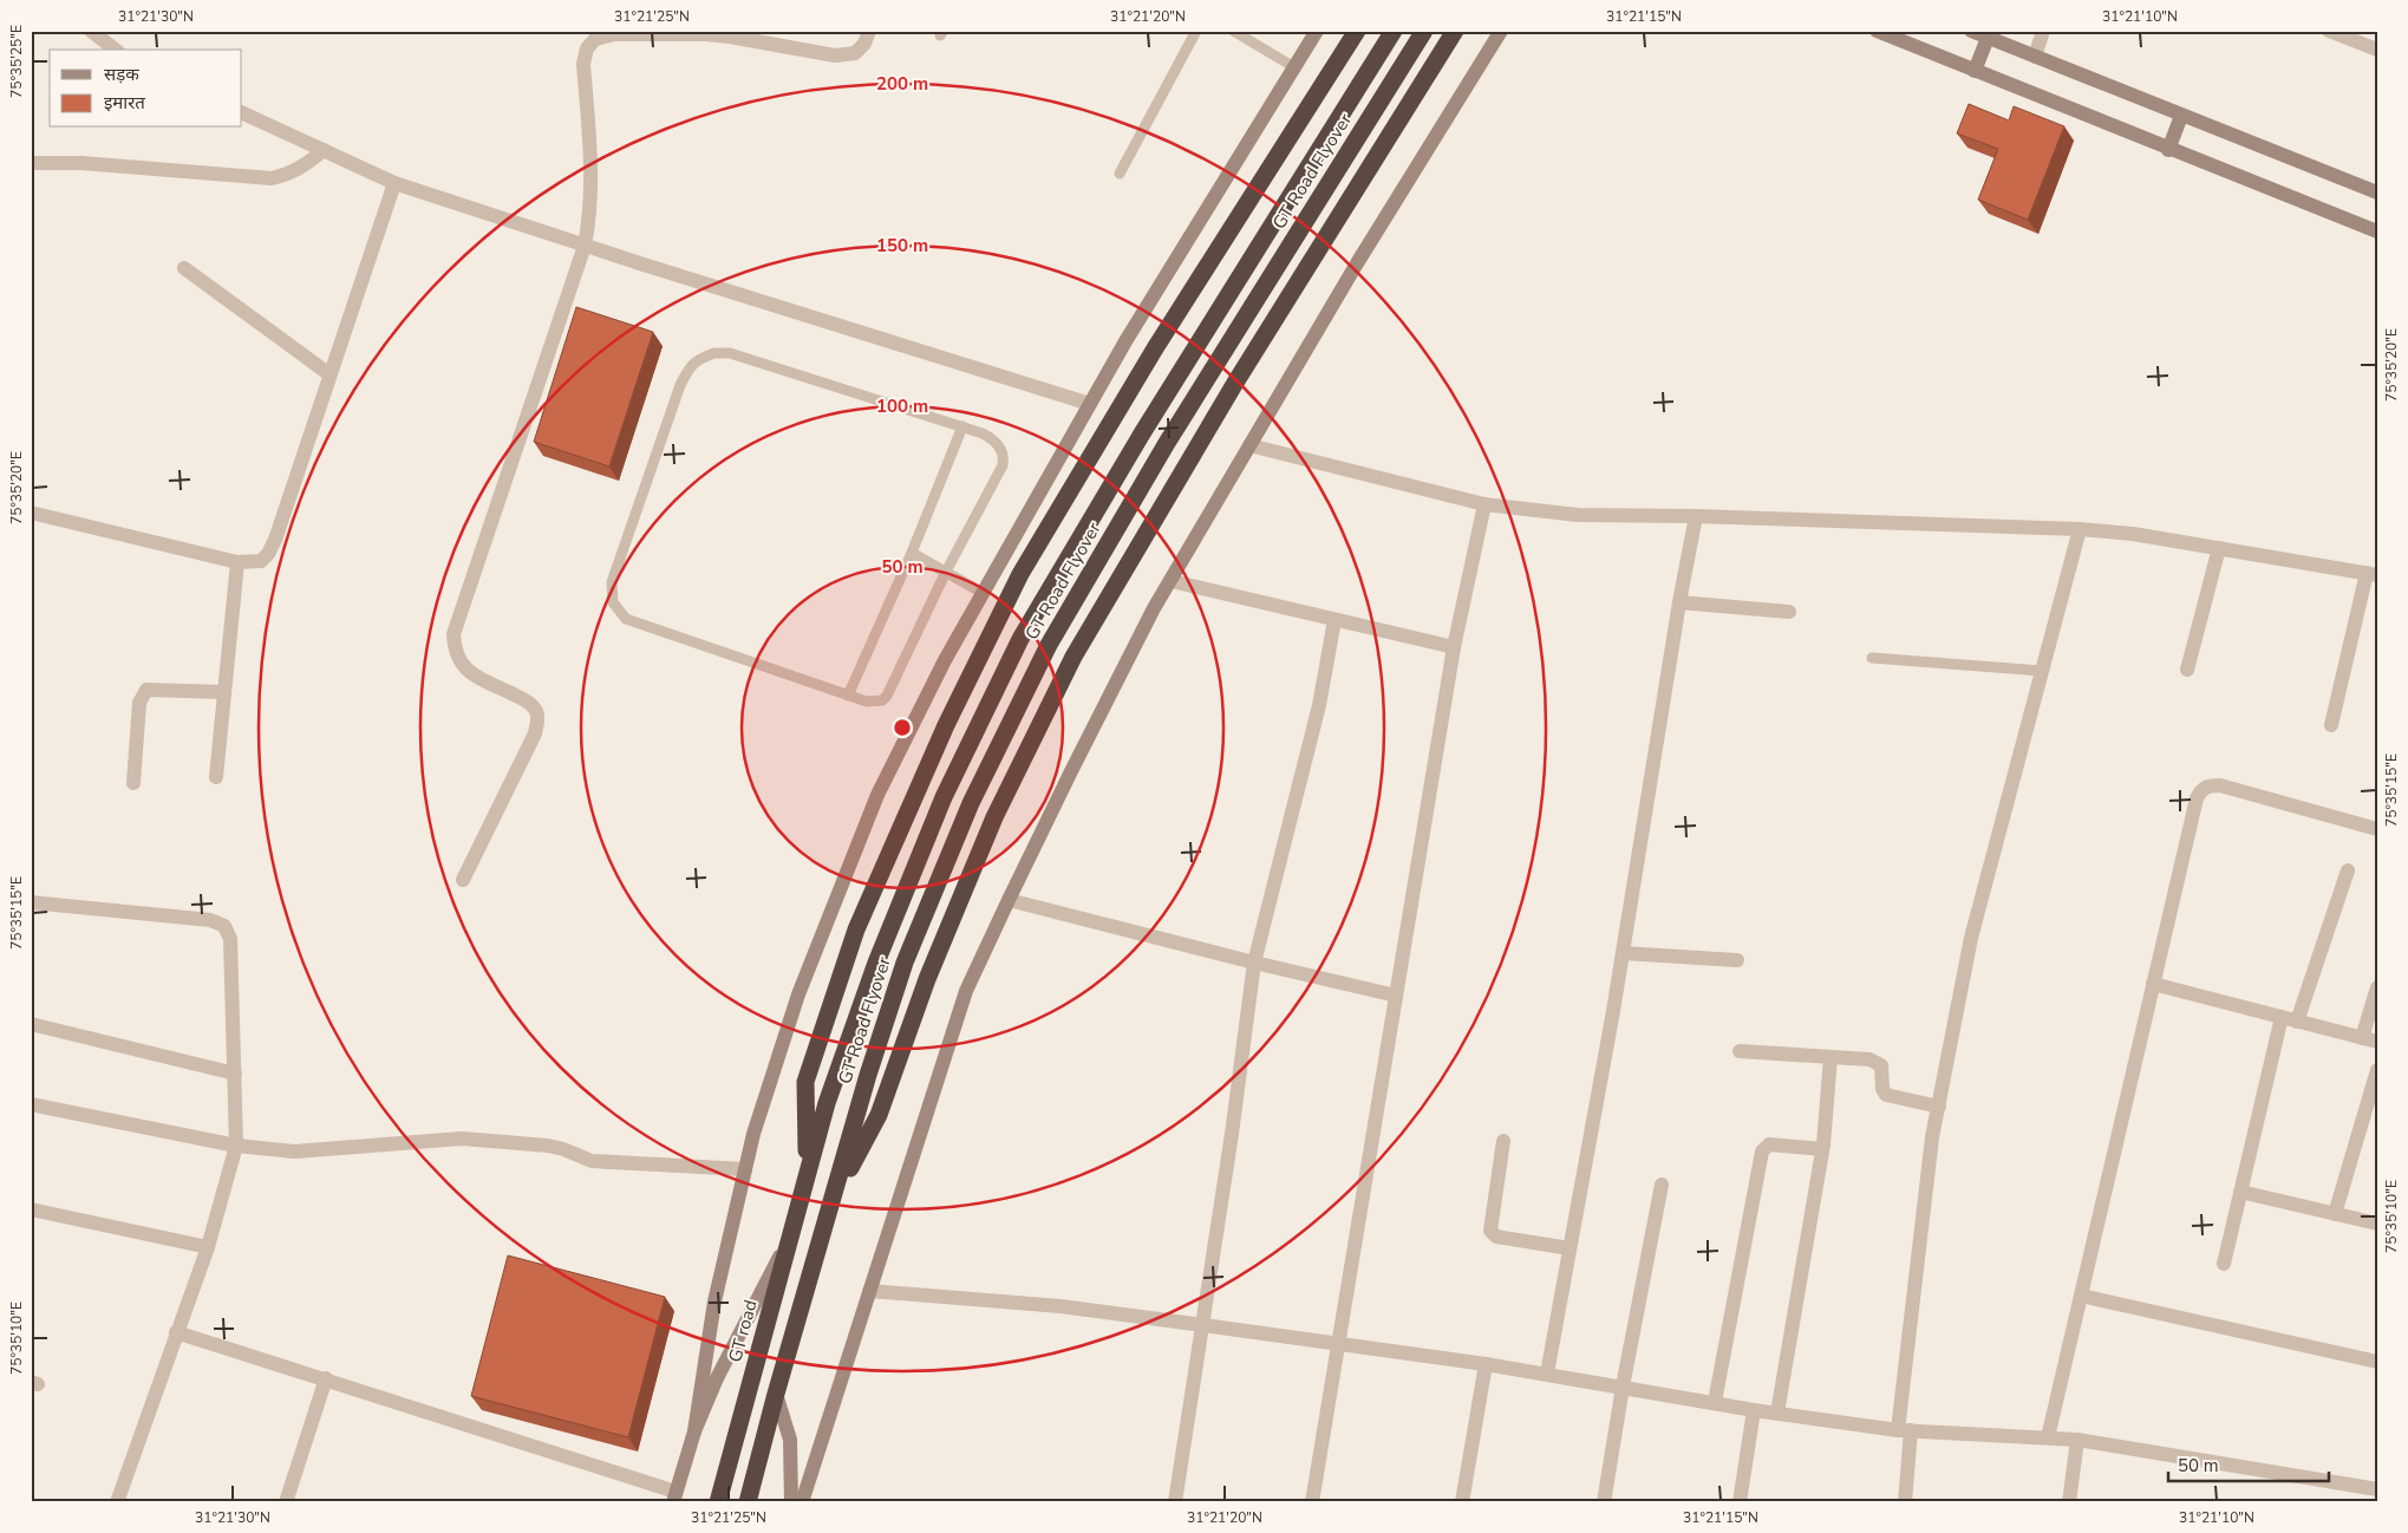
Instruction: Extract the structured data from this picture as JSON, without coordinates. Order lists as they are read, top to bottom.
{
  "streets": {
    "highway": ["GT Road Flyover", "GT road"]
  },
  "crossings": [
    ["GT Road Flyover", "GT road"]
  ],
  "legend": ["सड़क", "इमारत"],
  "scale_bar": "50 m",
  "coordinates": [
    "31°21'30\"N",
    "31°21'25\"N",
    "31°21'20\"N",
    "31°21'15\"N",
    "31°21'10\"N",
    "75°35'25\"E",
    "75°35'20\"E",
    "75°35'15\"E",
    "75°35'10\"E"
  ],
  "rings": [
    "200 m",
    "150 m",
    "100 m",
    "50 m"
  ]
}
